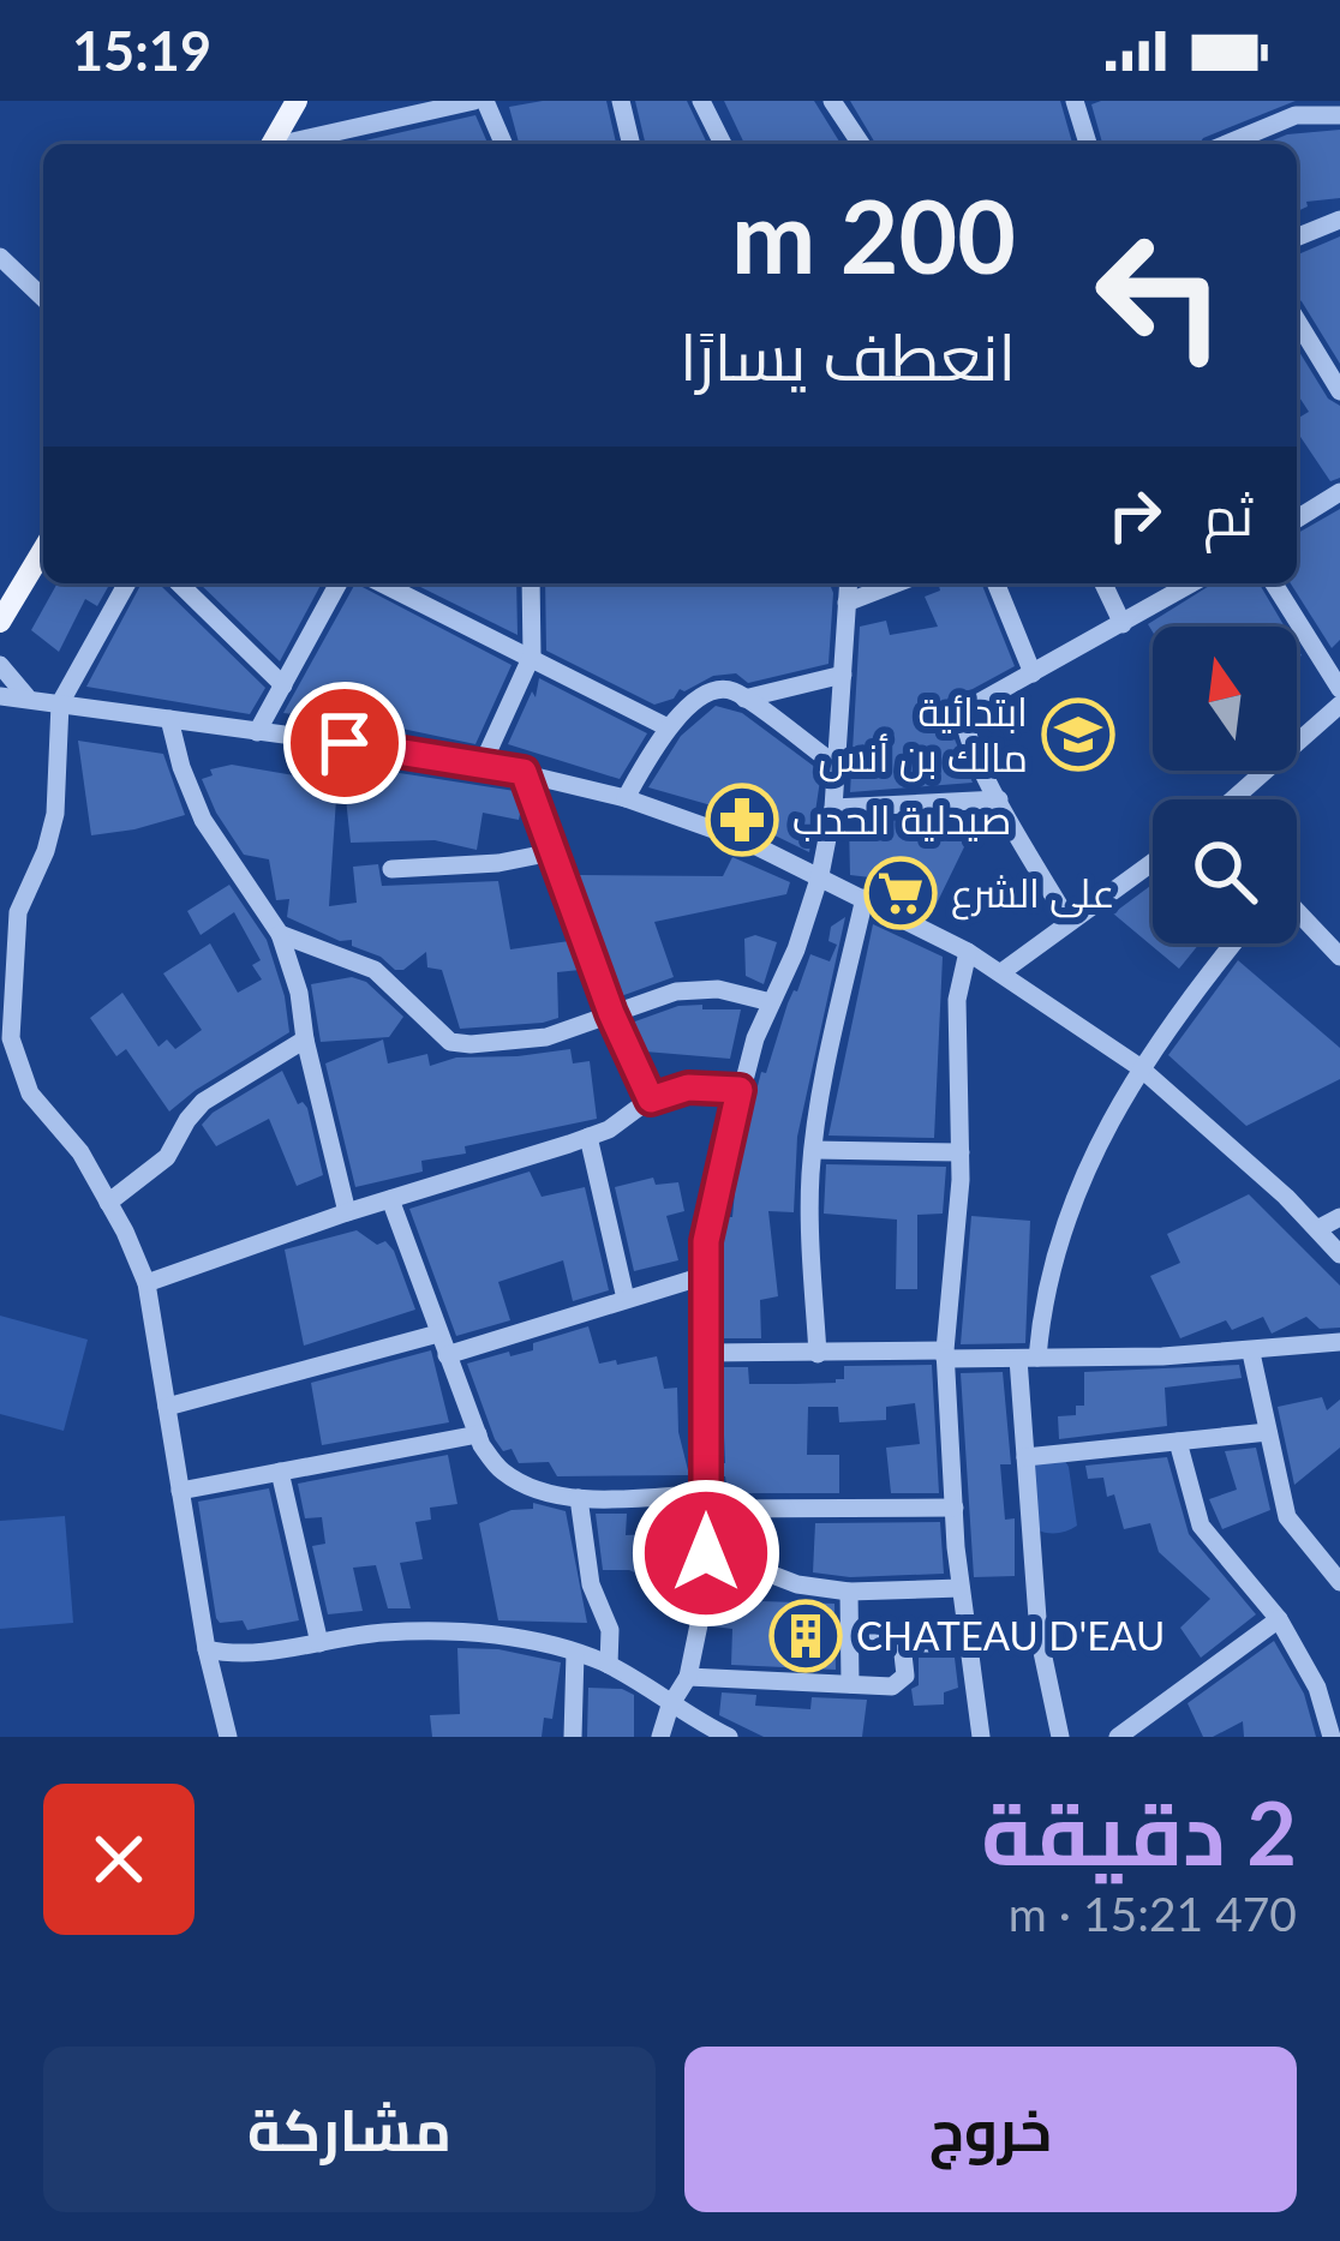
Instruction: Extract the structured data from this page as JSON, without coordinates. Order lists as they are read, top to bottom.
{
  "places": {
    "school or university": ["ابتدائية مالك بن أنس"],
    "pharmacy": ["صيدلية الحدب"],
    "supermarket": ["على الشرع"],
    "building": ["CHATEAU D'EAU"]
  },
  "north": "top",
  "page": {
    "status": "15:19",
    "turn": ["200 m", "انعطف يسارًا"],
    "then": "ثم",
    "heading": ["2 دقيقة", "470 m · 15:21"],
    "buttons": ["خروج", "مشاركة"]
  }
}
